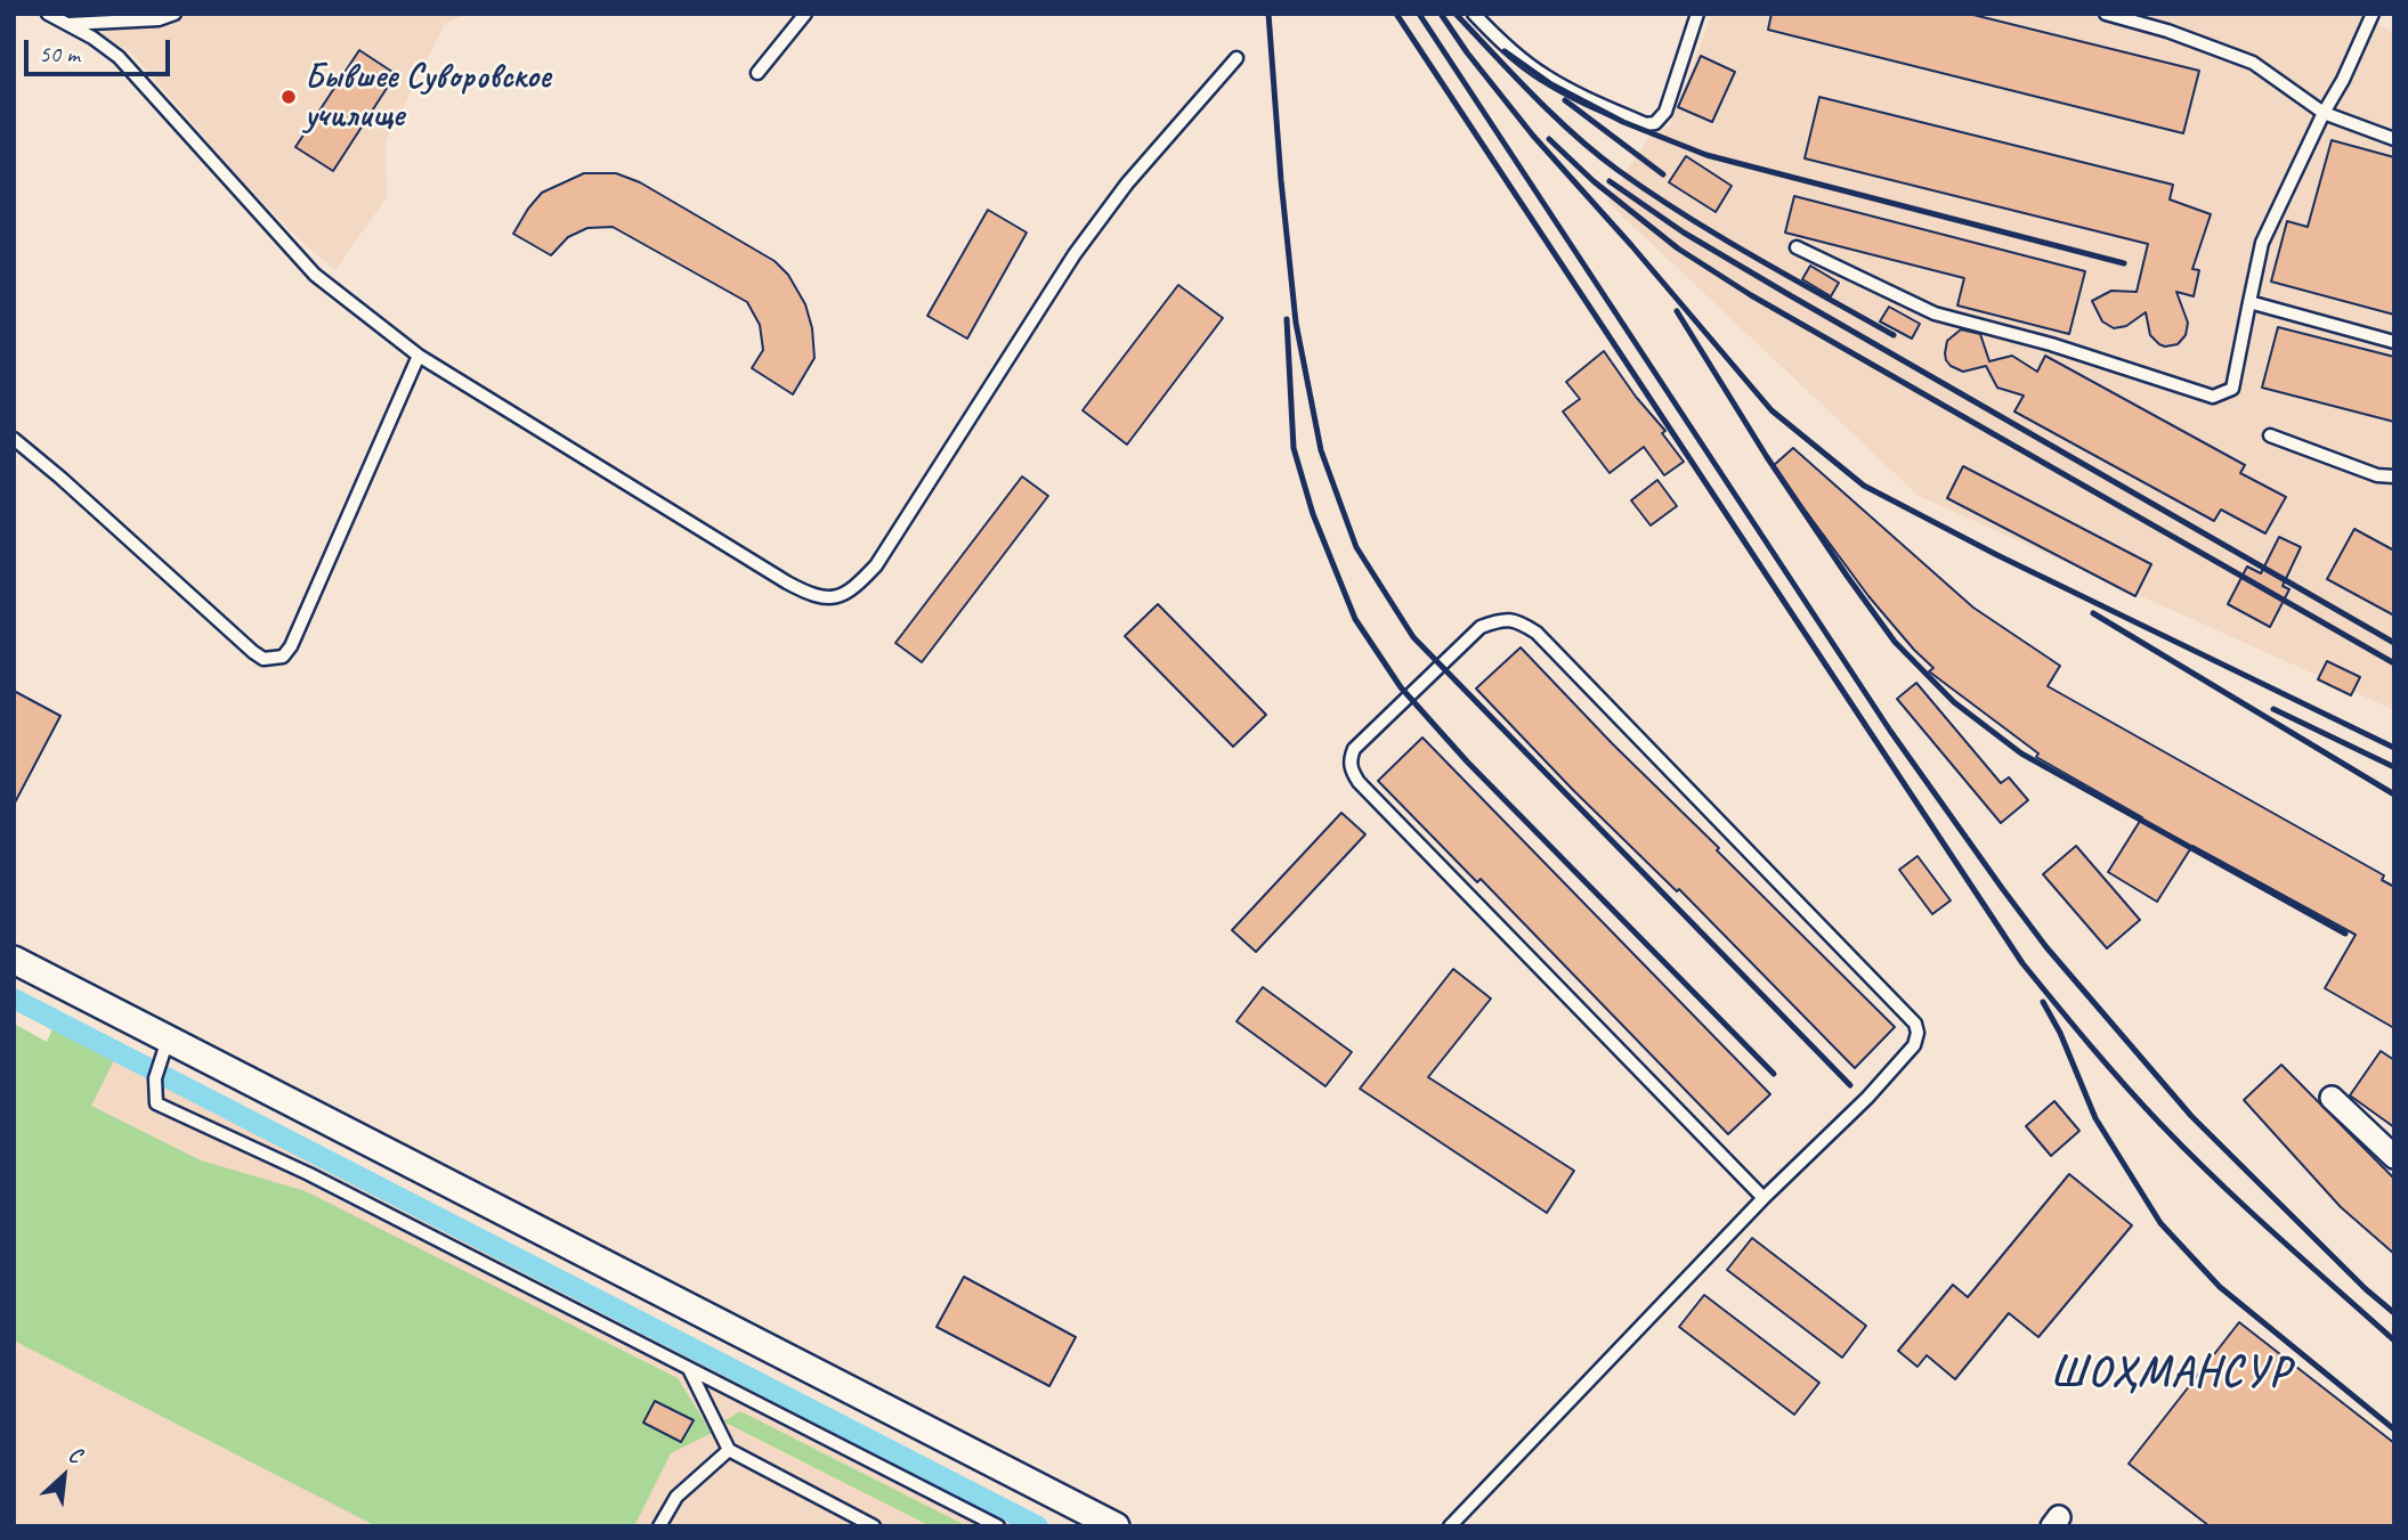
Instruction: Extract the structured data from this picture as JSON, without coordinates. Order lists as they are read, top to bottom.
{
  "districts": ["ШОҲМАНСУР"],
  "places": ["Бывшее Суворовское училище"],
  "scale_bar": "50 m",
  "north": "top right"
}
